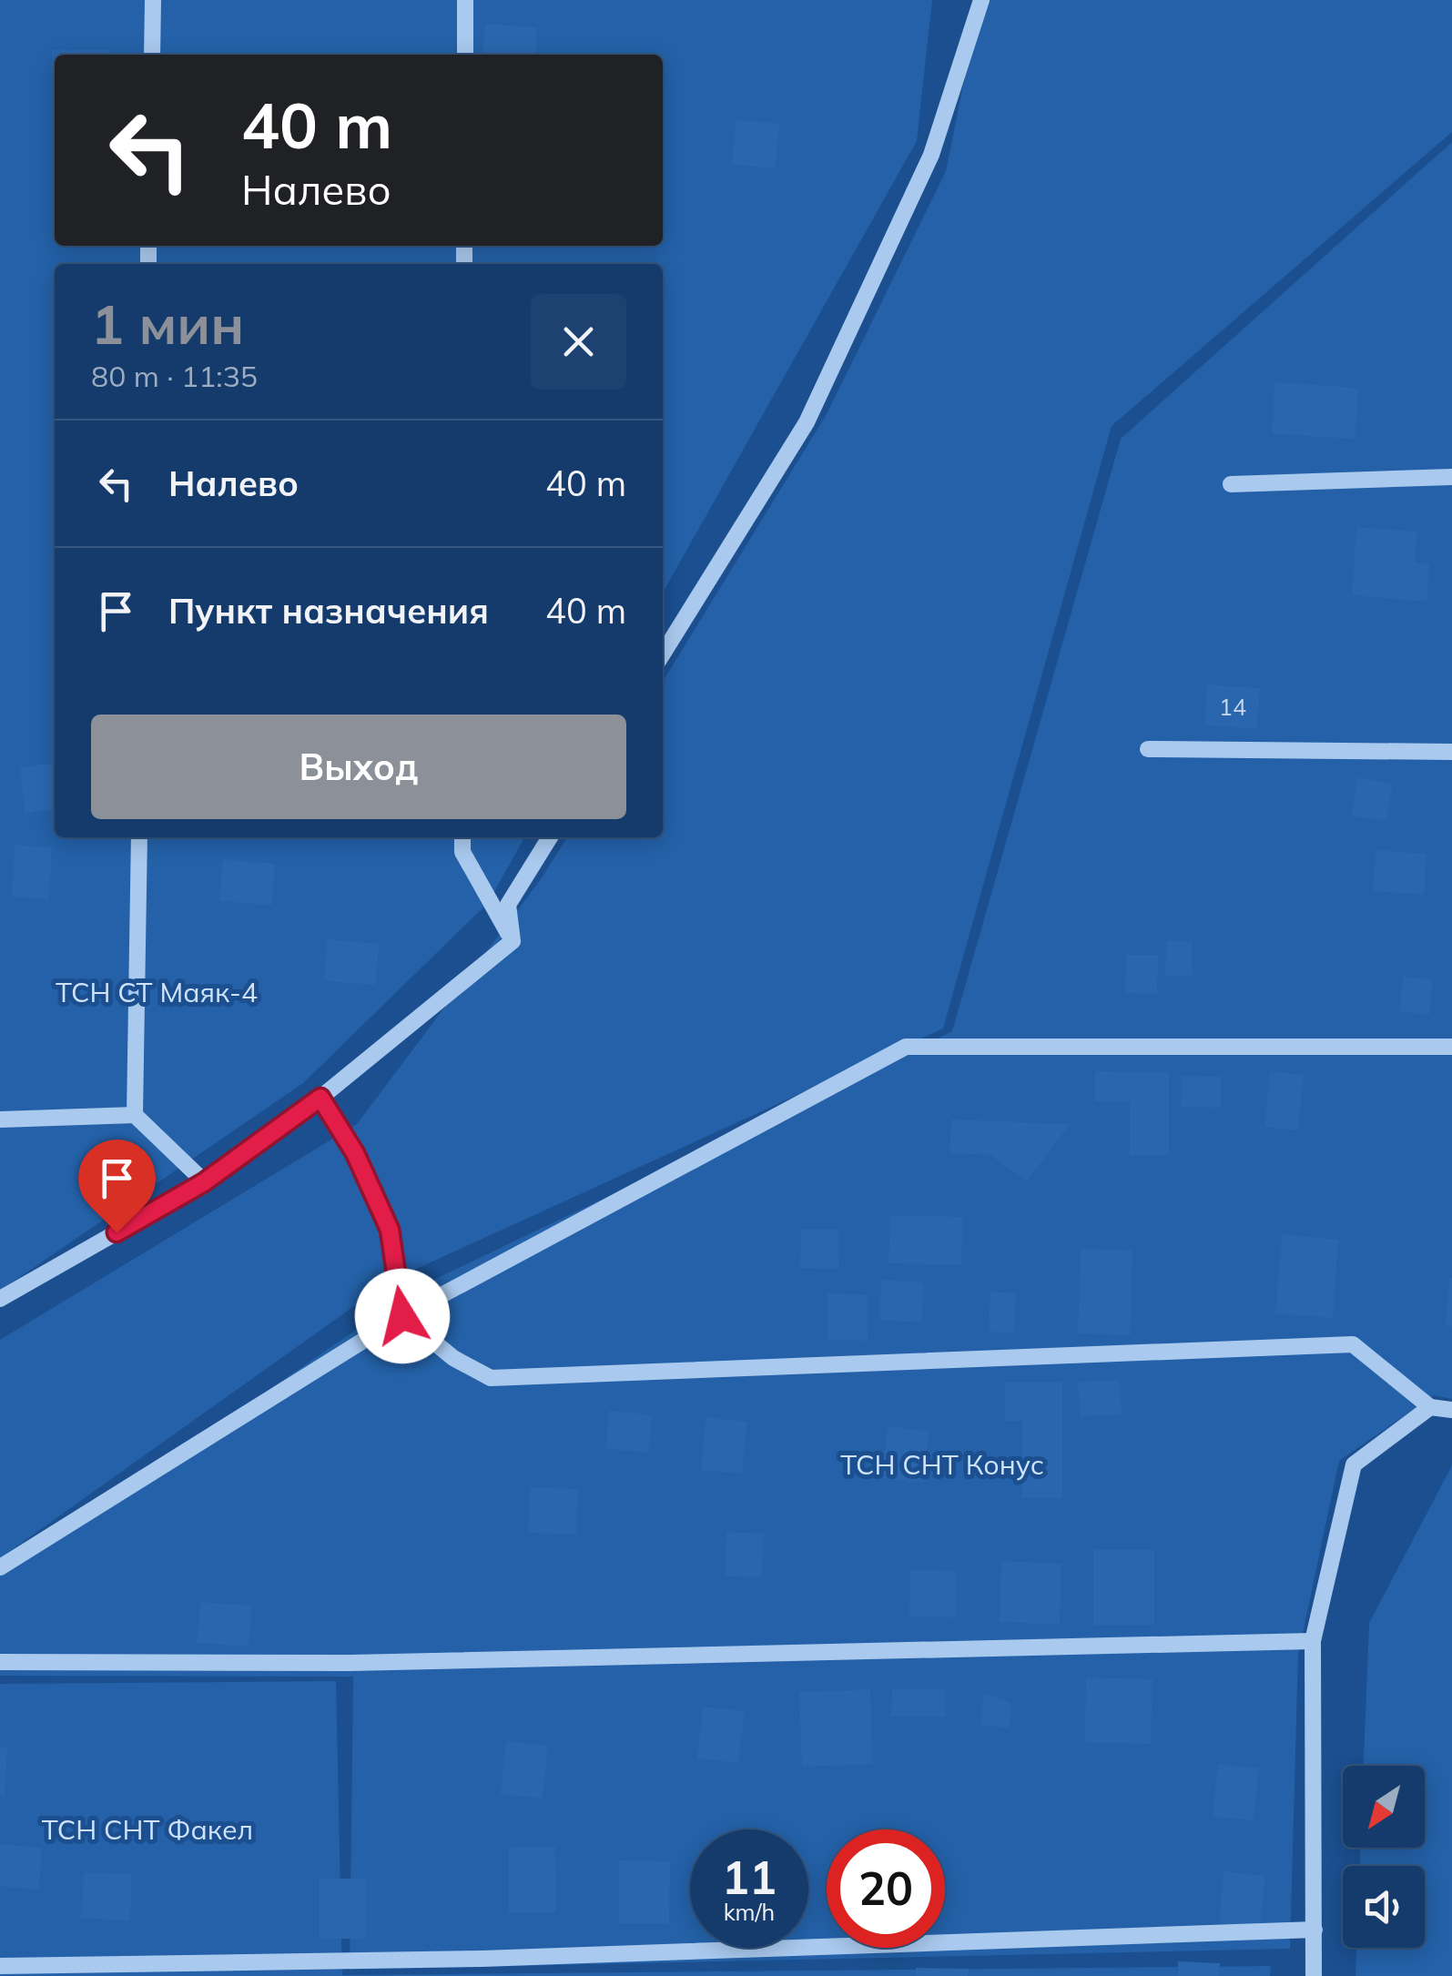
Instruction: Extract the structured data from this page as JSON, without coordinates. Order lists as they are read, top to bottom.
{
  "parks": ["ТСН СТ Маяк-4", "ТСН СНТ Конус", "ТСН СНТ Факел"],
  "house_numbers": ["14"],
  "north": "bottom left",
  "page": {
    "turn": ["40 m", "Налево"],
    "heading": ["1 мин", "80 m · 11:35"],
    "list": [
      {
        "name": "Налево",
        "value": "40 m"
      },
      {
        "name": "Пункт назначения",
        "value": "40 m"
      }
    ],
    "buttons": "Выход",
    "speed": "11 km/h",
    "limit": "20"
  }
}
